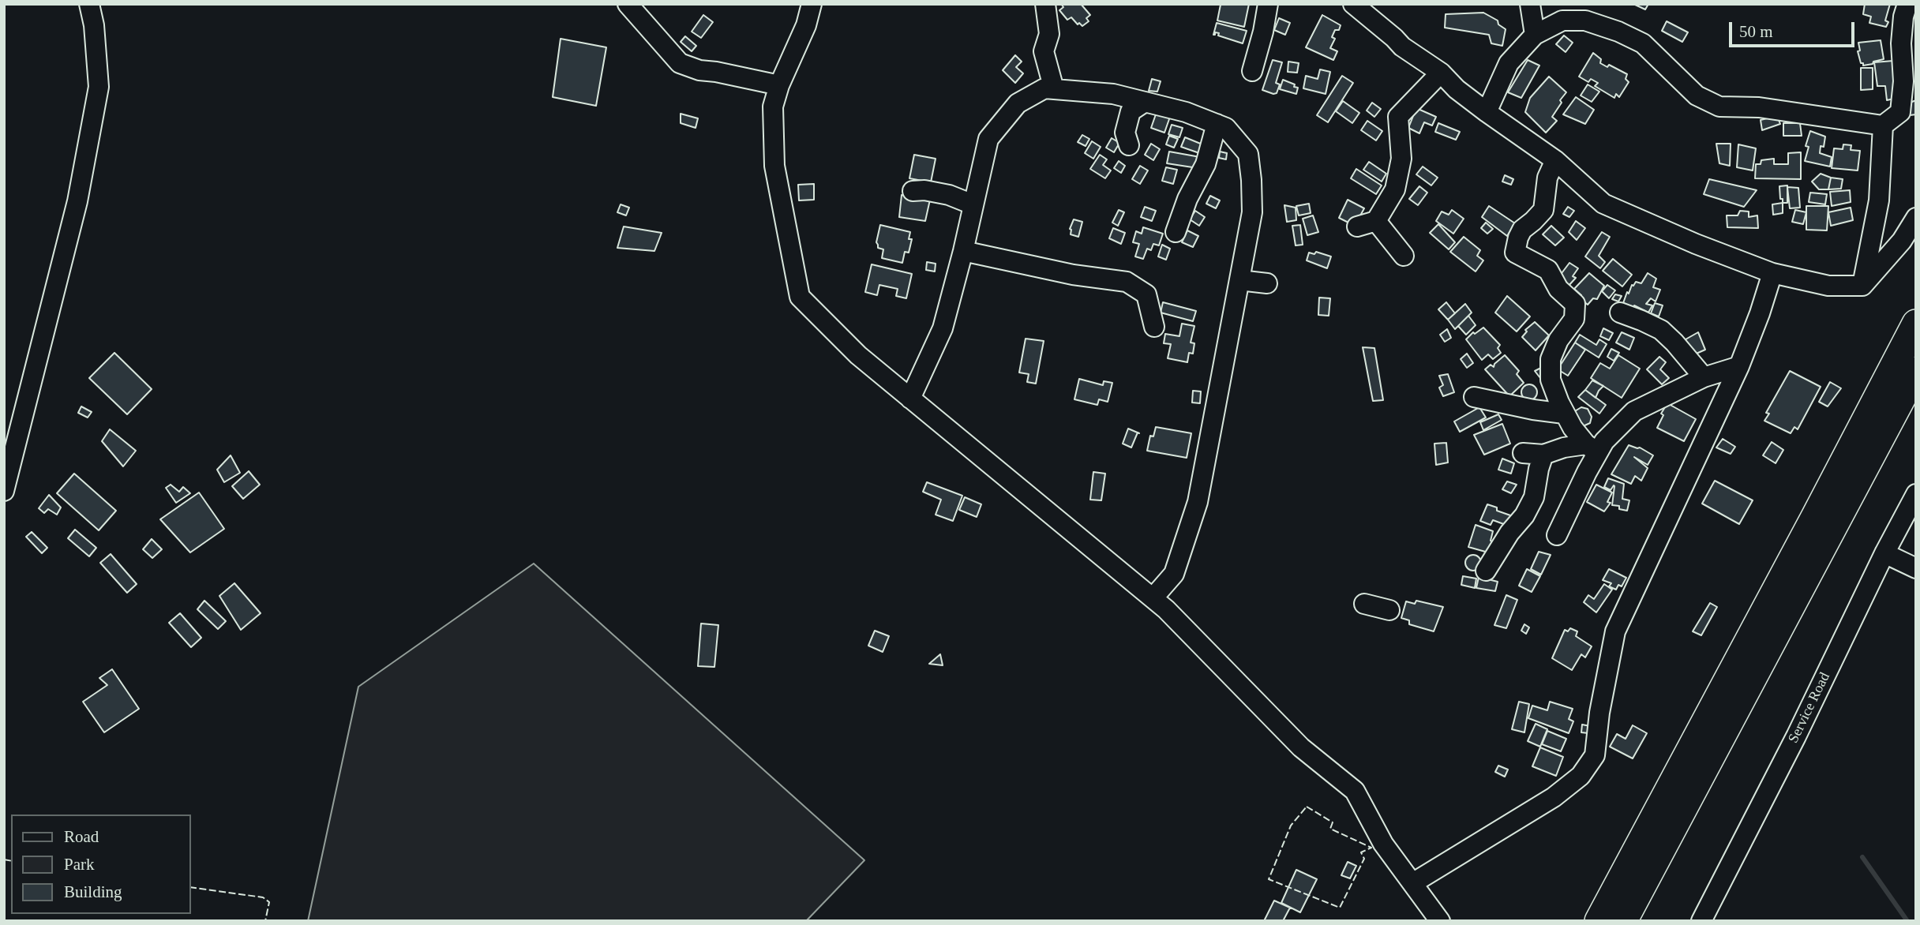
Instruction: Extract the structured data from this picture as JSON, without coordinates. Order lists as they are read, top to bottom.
{
  "streets": {
    "street": ["Service Road"]
  },
  "legend": ["Road", "Park", "Building"],
  "scale_bar": "50 m"
}
